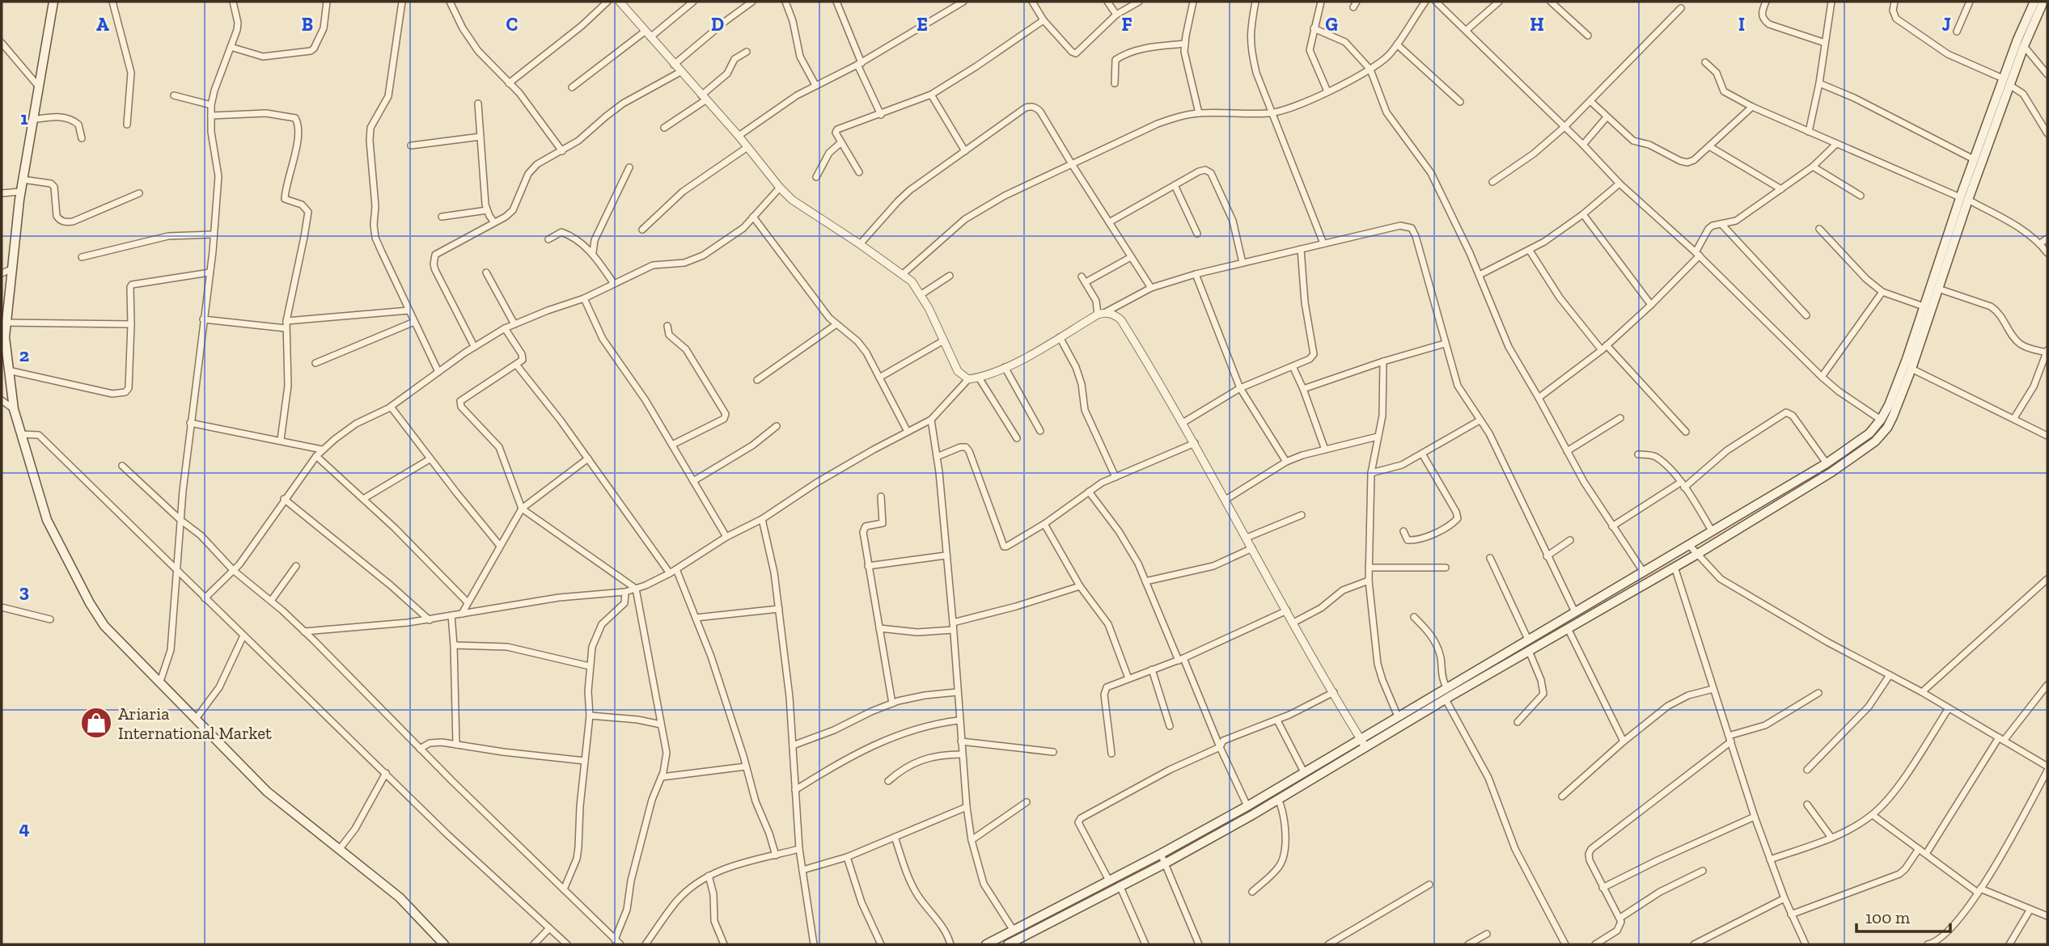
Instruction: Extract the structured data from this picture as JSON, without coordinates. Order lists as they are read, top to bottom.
{
  "places": {
    "shop": ["Ariaria International Market"]
  },
  "scale_bar": "100 m",
  "grid": {
    "columns": [
      "A",
      "B",
      "C",
      "D",
      "E",
      "F",
      "G",
      "H",
      "I",
      "J"
    ],
    "rows": [
      "1",
      "2",
      "3",
      "4"
    ]
  }
}
